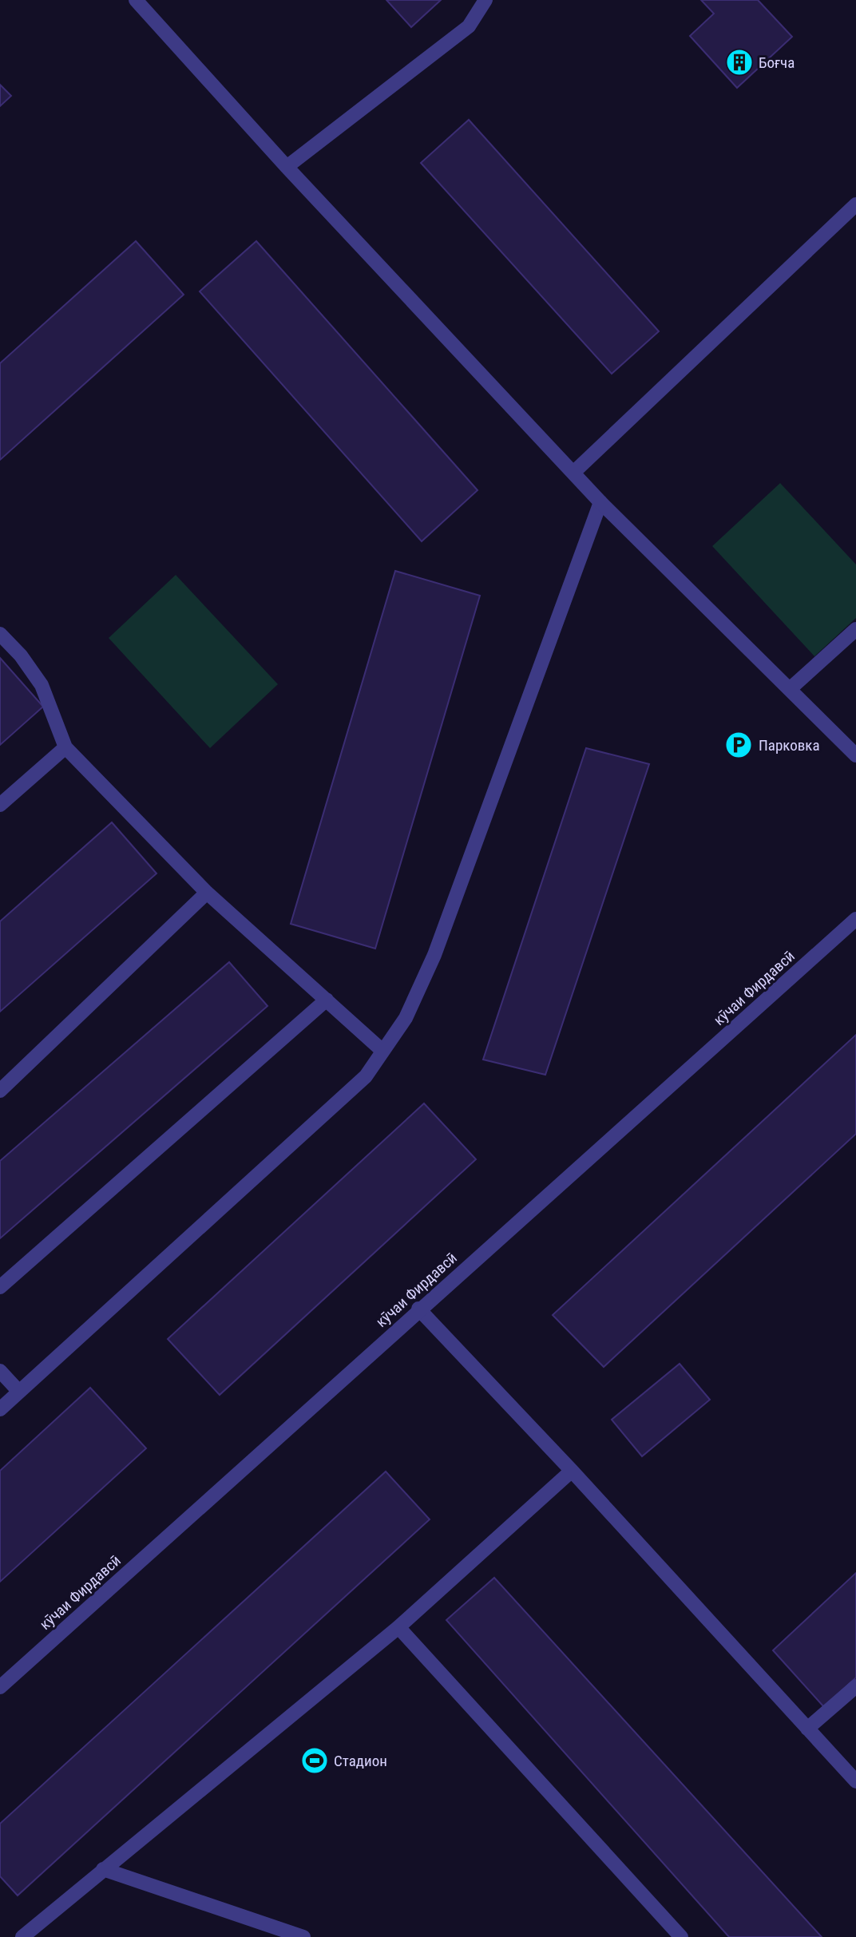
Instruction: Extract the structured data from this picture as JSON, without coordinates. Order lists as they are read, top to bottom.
{
  "streets": {
    "street": ["кӯчаи Фирдавсӣ"]
  },
  "places": {
    "building": ["Боғча"],
    "parking": ["Парковка"],
    "sports": ["Стадион"]
  }
}
